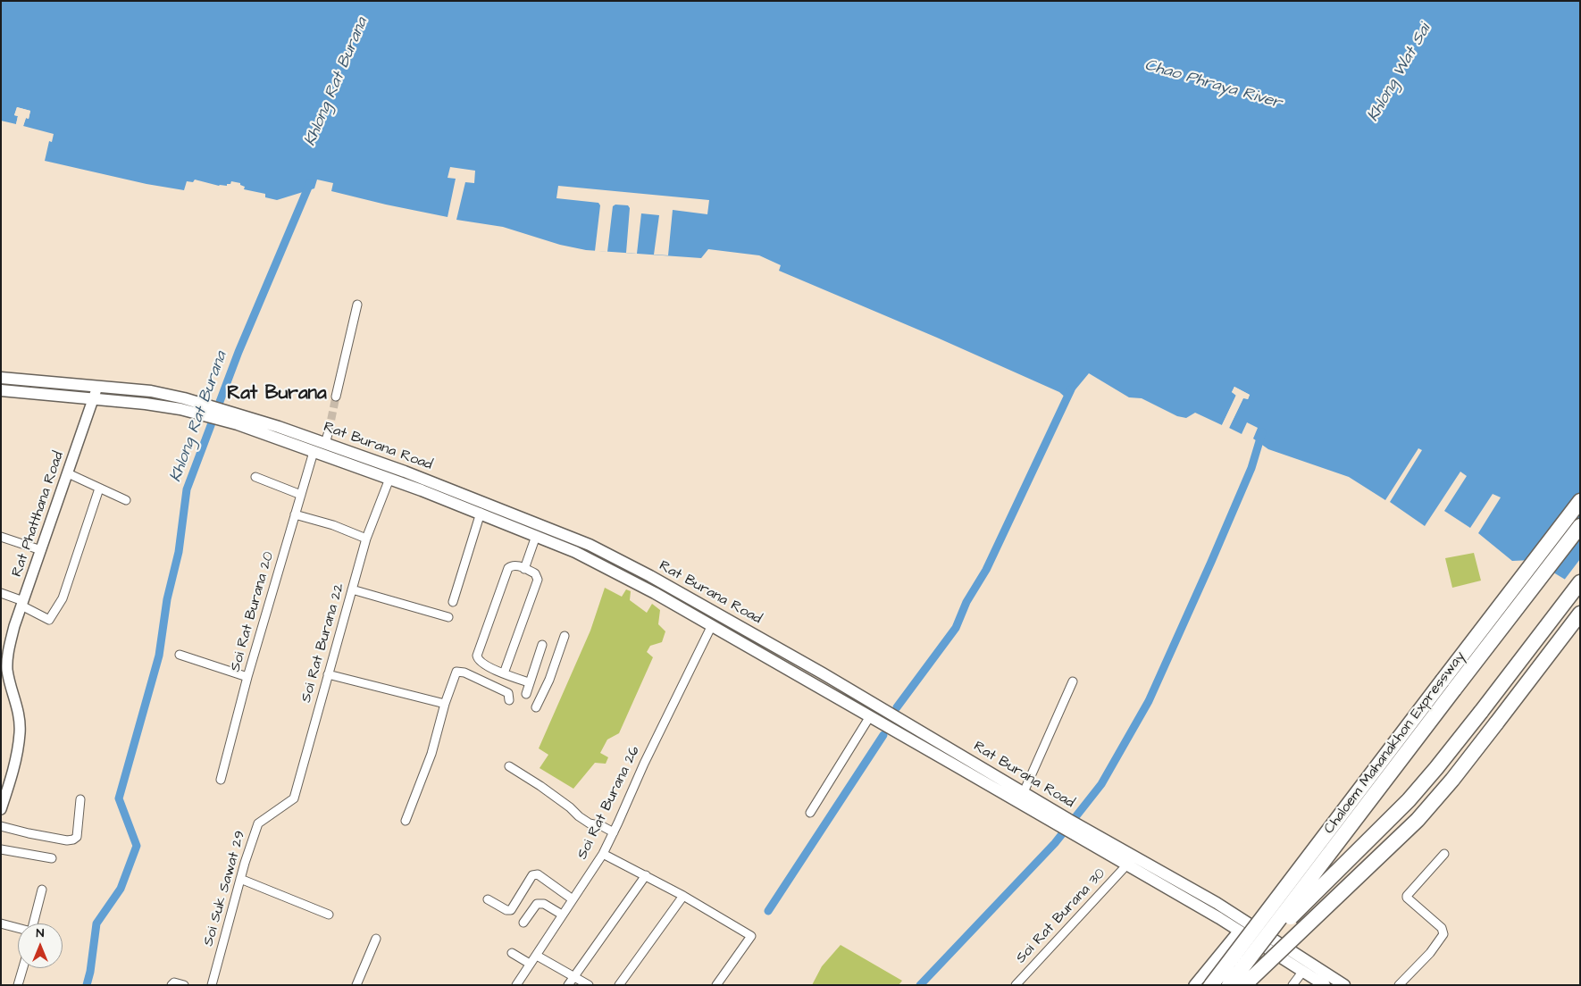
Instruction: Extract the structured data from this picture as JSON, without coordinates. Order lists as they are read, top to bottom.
{
  "streets": {
    "highway": ["Chaloem Mahanakhon Expressway"],
    "main road": ["Rat Burana Road"],
    "street": [
      "Rat Phatthana Road",
      "Soi Rat Burana 20",
      "Soi Rat Burana 22",
      "Soi Rat Burana 26",
      "Soi Suk Sawat 29",
      "Soi Rat Burana 30"
    ]
  },
  "crossings": [
    ["Rat Burana Road", "Rat Phatthana Road"],
    ["Rat Burana Road", "Soi Rat Burana 20"],
    ["Rat Burana Road", "Soi Rat Burana 22"],
    ["Rat Burana Road", "Soi Rat Burana 26"],
    ["Rat Burana Road", "Soi Rat Burana 30"],
    ["Soi Rat Burana 22", "Soi Suk Sawat 29"]
  ],
  "districts": ["Rat Burana"],
  "water": ["Khlong Wat Sai", "Khlong Rat Burana", "Chao Phraya River"],
  "north": "top"
}
